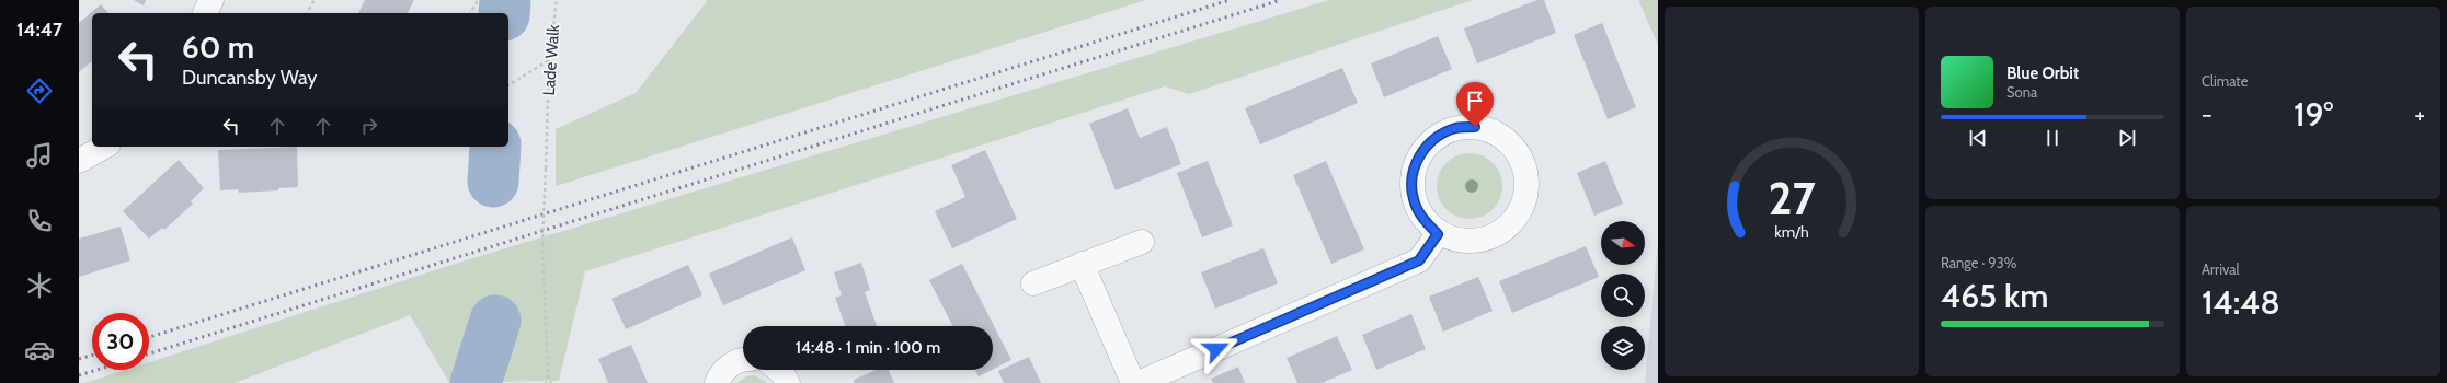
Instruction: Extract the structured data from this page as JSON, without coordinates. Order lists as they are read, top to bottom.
{
  "streets": {
    "path": ["Lade Walk"]
  },
  "north": "right",
  "page": {
    "tabs": "14:47",
    "tile": [
      "Climate",
      ["Range · 93%", "465 km"],
      ["Arrival", "14:48"]
    ],
    "turn": ["60 m", "Duncansby Way"],
    "song": ["Blue Orbit", "Sona"],
    "heat": ["−", "19°", "+"],
    "limit": "30",
    "trip": "14:48 · 1 min · 100 m",
    "gauge": ["27", "km/h"]
  }
}
